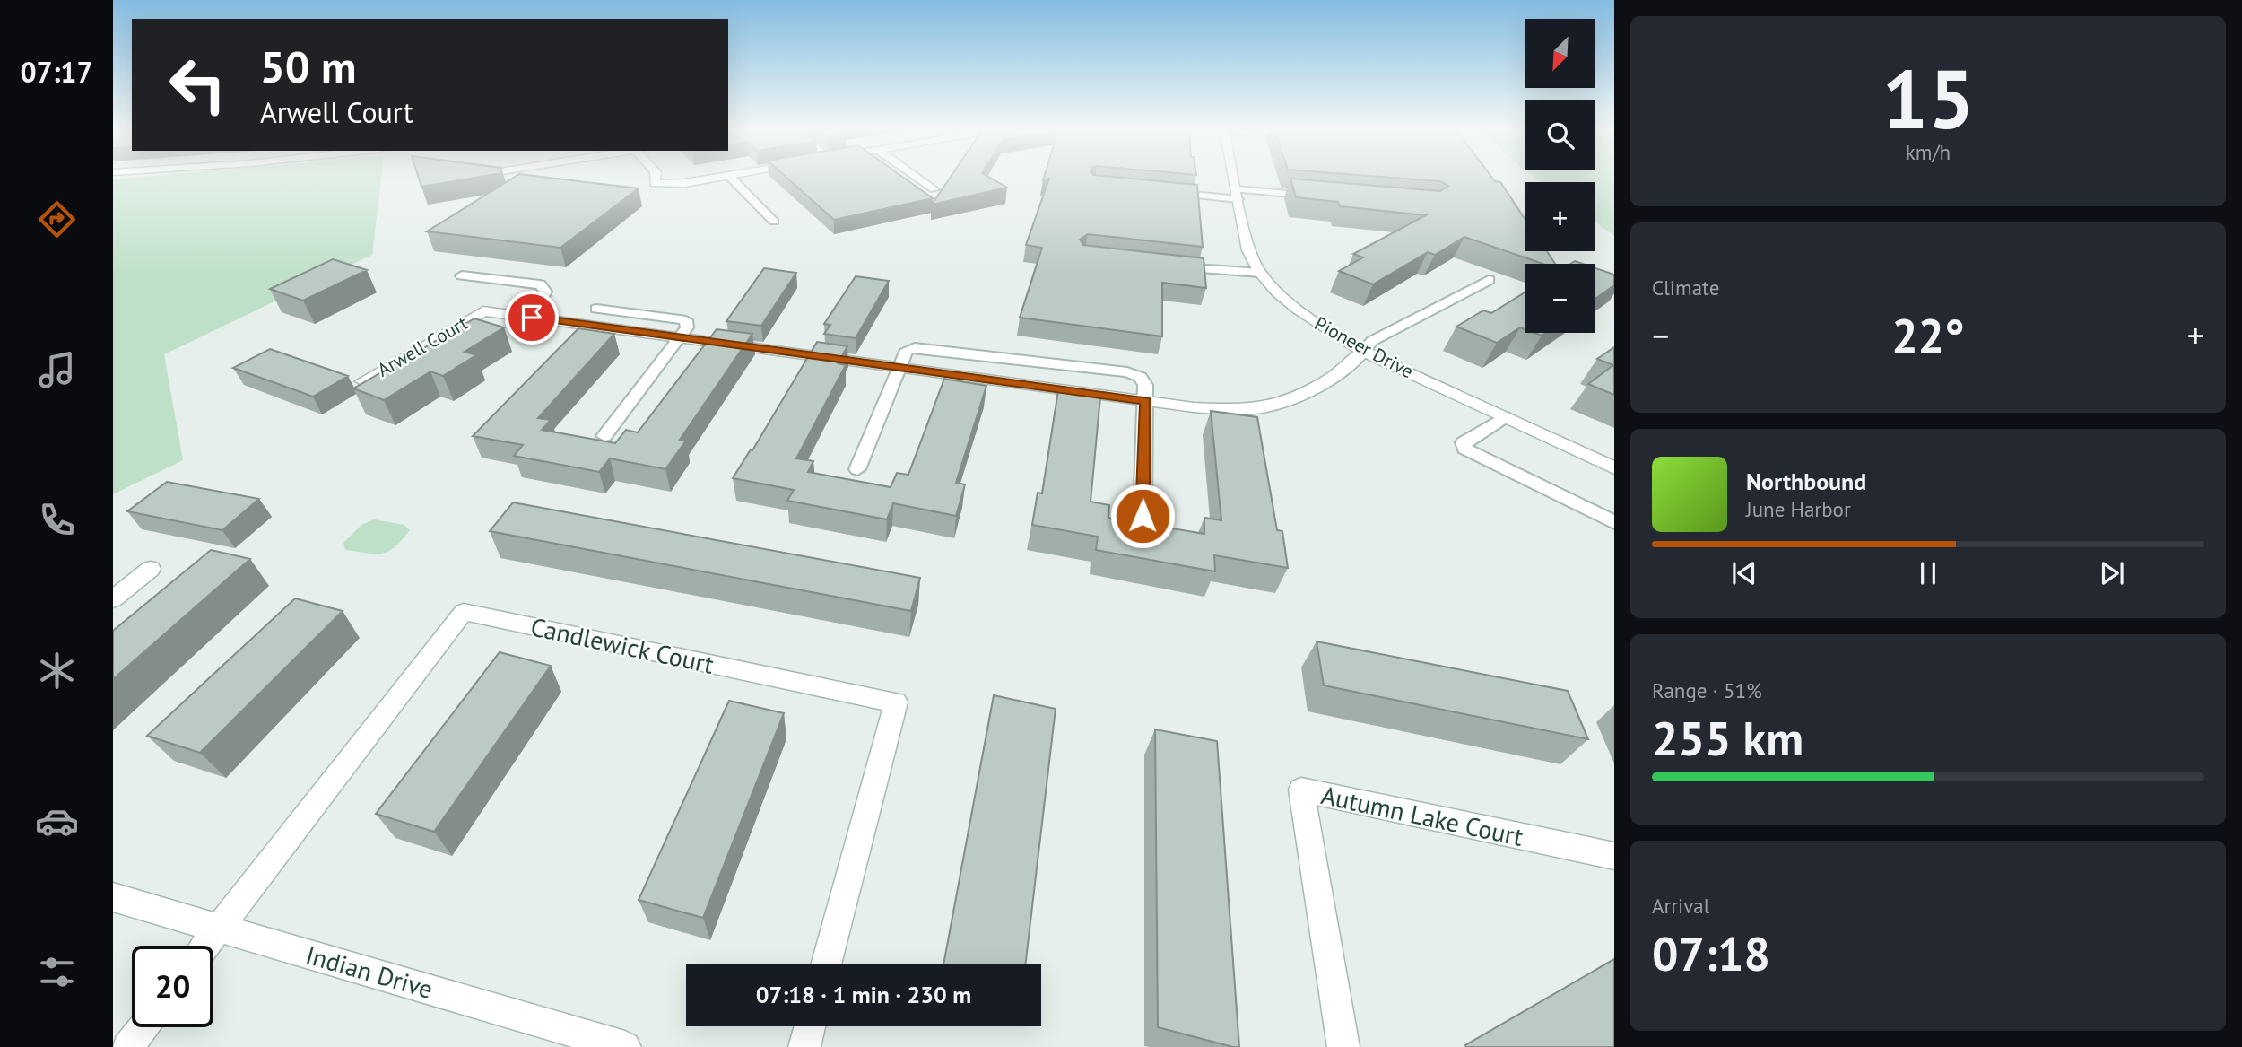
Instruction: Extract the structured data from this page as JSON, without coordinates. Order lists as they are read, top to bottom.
{
  "streets": {
    "street": [
      "Arwell Court",
      "Pioneer Drive",
      "Candlewick Court",
      "Autumn Lake Court",
      "Indian Drive"
    ]
  },
  "crossings": [
    ["Arwell Court", "Pioneer Drive"],
    ["Candlewick Court", "Indian Drive"]
  ],
  "north": "bottom left",
  "page": {
    "tabs": "07:17",
    "tile": [
      ["15", "km/h"],
      "Climate",
      ["Range · 51%", "255 km"],
      ["Arrival", "07:18"]
    ],
    "map_buttons": ["+", "−"],
    "turn": ["50 m", "Arwell Court"],
    "heat": ["−", "22°", "+"],
    "song": ["Northbound", "June Harbor"],
    "limit": "20",
    "trip": "07:18 · 1 min · 230 m"
  }
}
